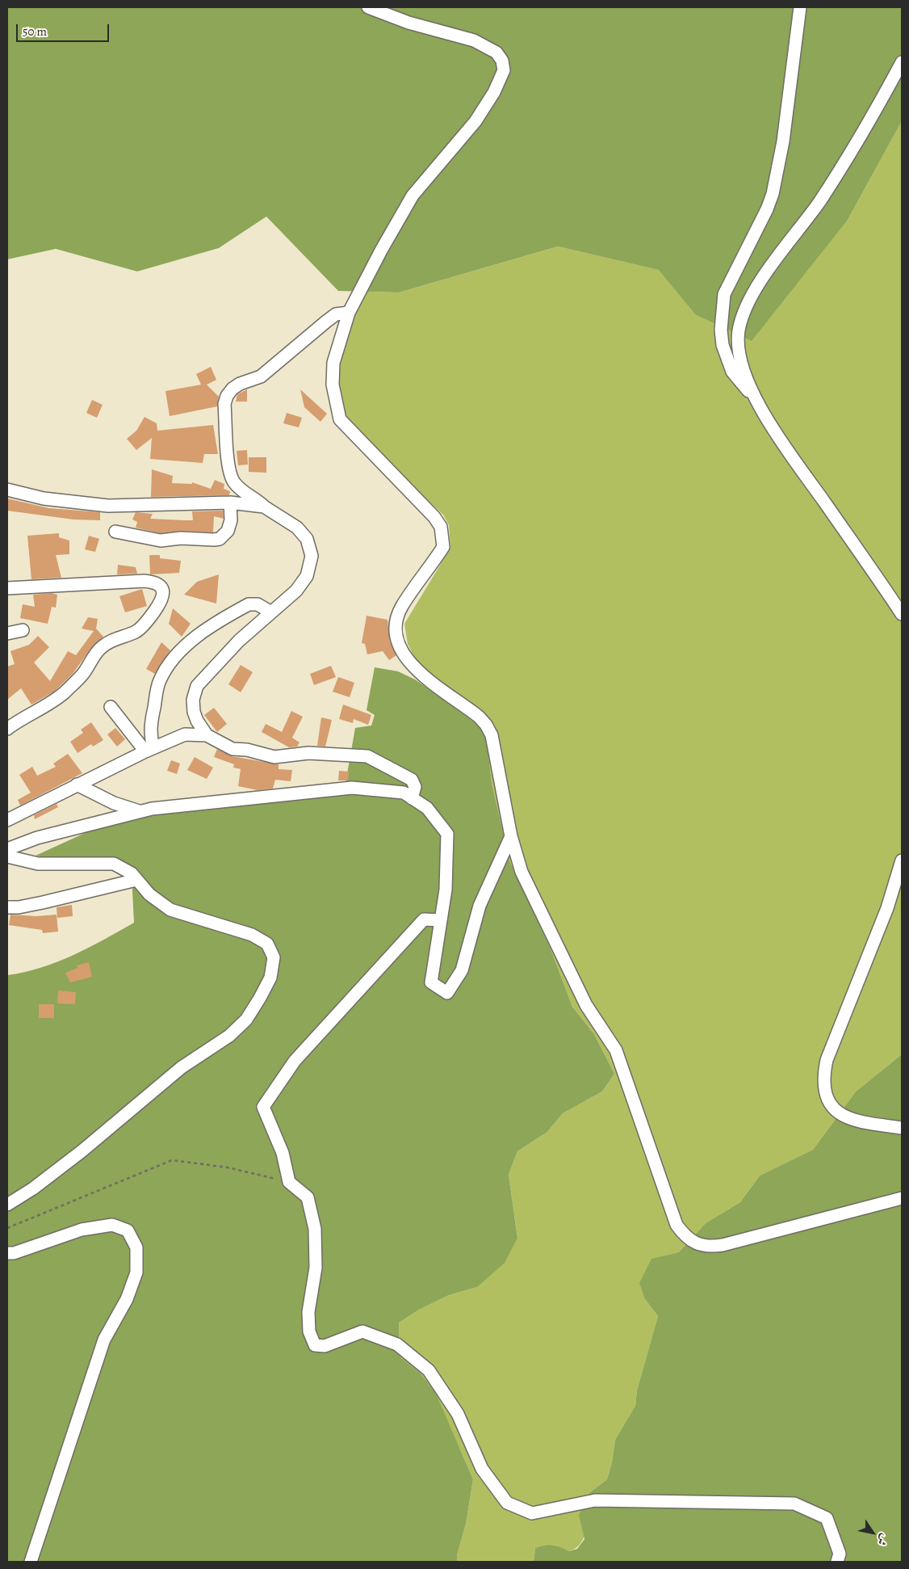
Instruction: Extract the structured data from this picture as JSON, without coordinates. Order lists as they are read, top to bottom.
{
  "scale_bar": "50 m",
  "north": "bottom right"
}
